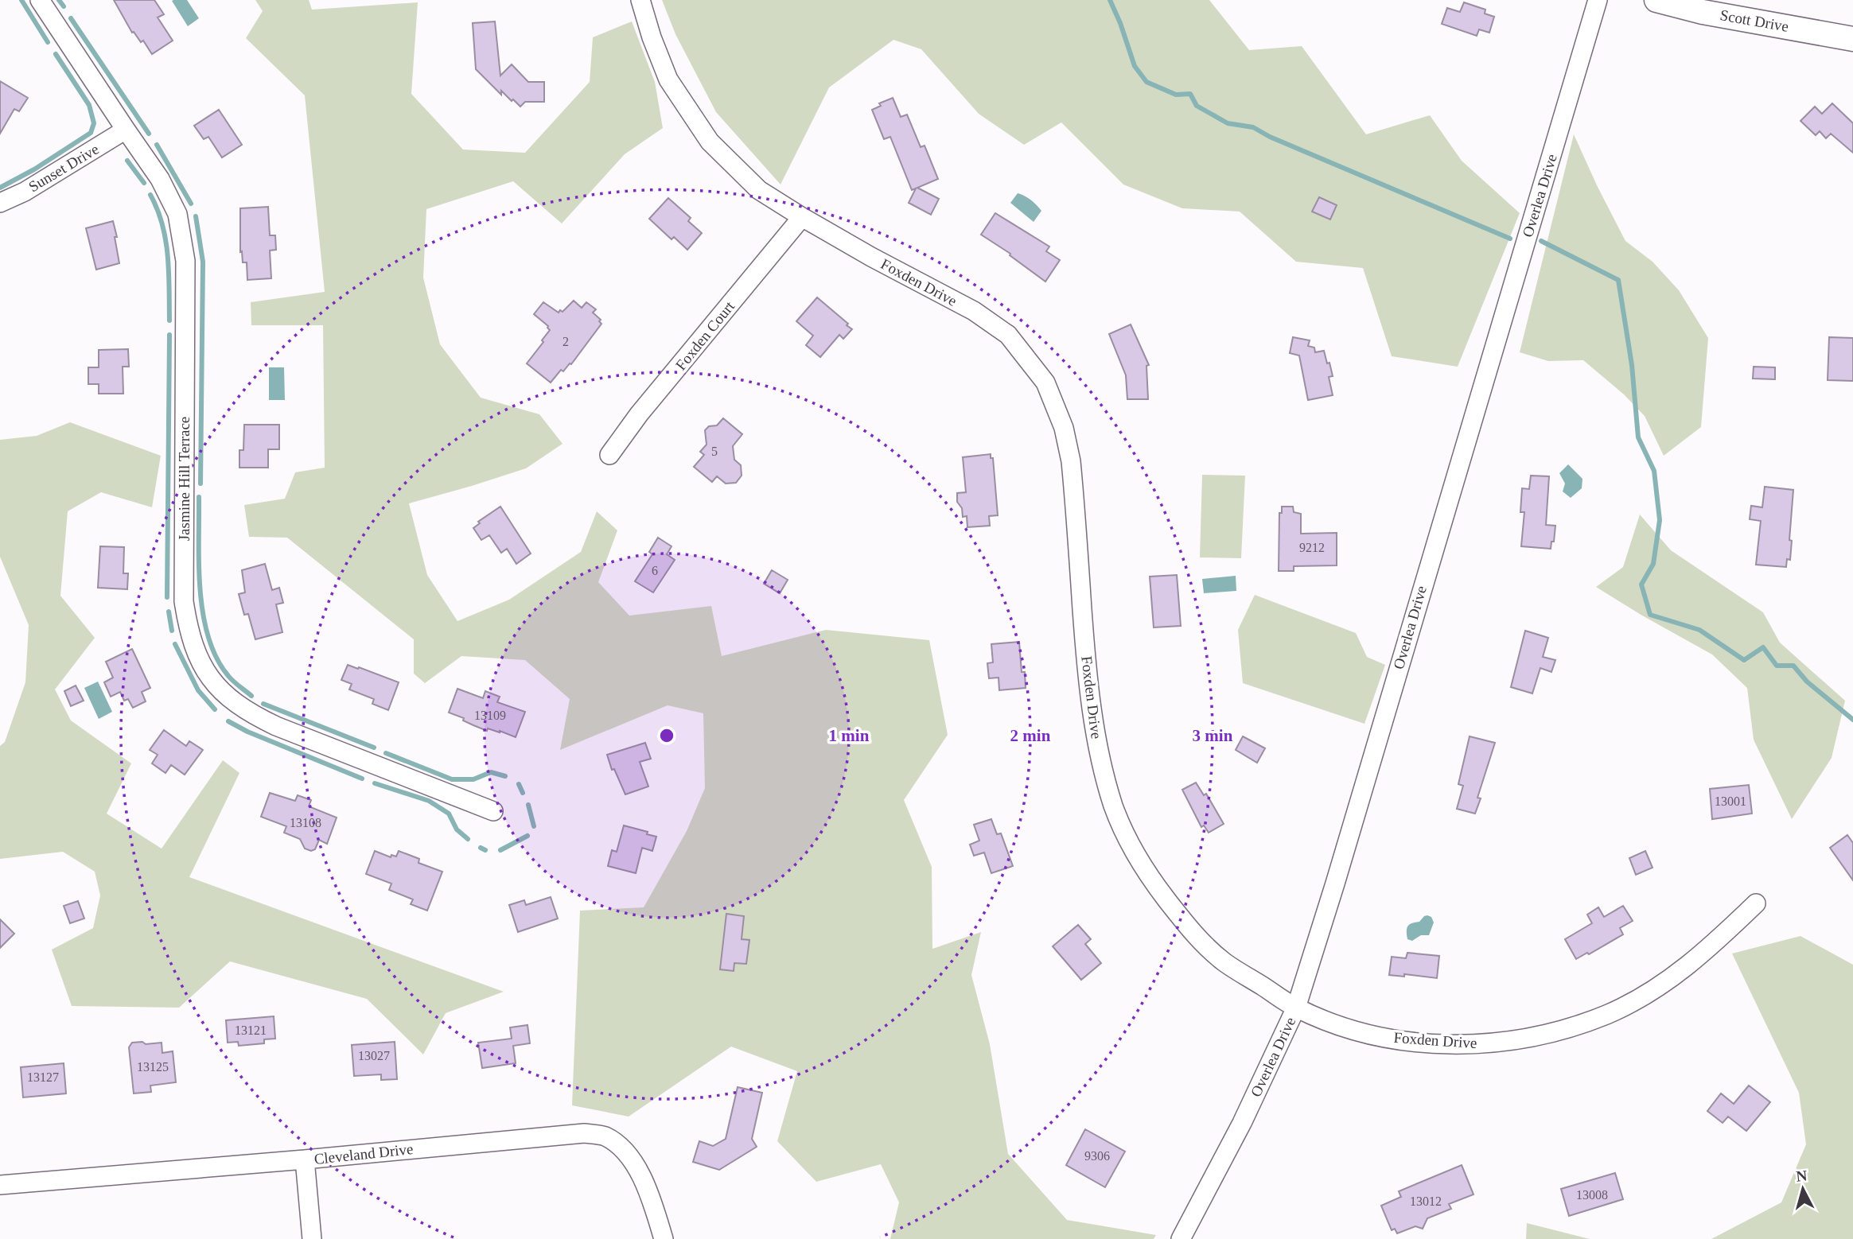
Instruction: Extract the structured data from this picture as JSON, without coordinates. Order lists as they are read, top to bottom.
{
  "streets": {
    "street": [
      "Scott Drive",
      "Sunset Drive",
      "Overlea Drive",
      "Foxden Drive",
      "Foxden Court",
      "Jasmine Hill Terrace",
      "Cleveland Drive"
    ]
  },
  "crossings": [
    ["Sunset Drive", "Jasmine Hill Terrace"],
    ["Overlea Drive", "Foxden Drive"],
    ["Foxden Drive", "Foxden Court"]
  ],
  "house_numbers": [
    "2",
    "5",
    "9212",
    "6",
    "13109",
    "13001",
    "13108",
    "13121",
    "13027",
    "13125",
    "13127",
    "9306",
    "13008",
    "13012"
  ],
  "north": "top",
  "rings": ["1 min", "2 min", "3 min"]
}
